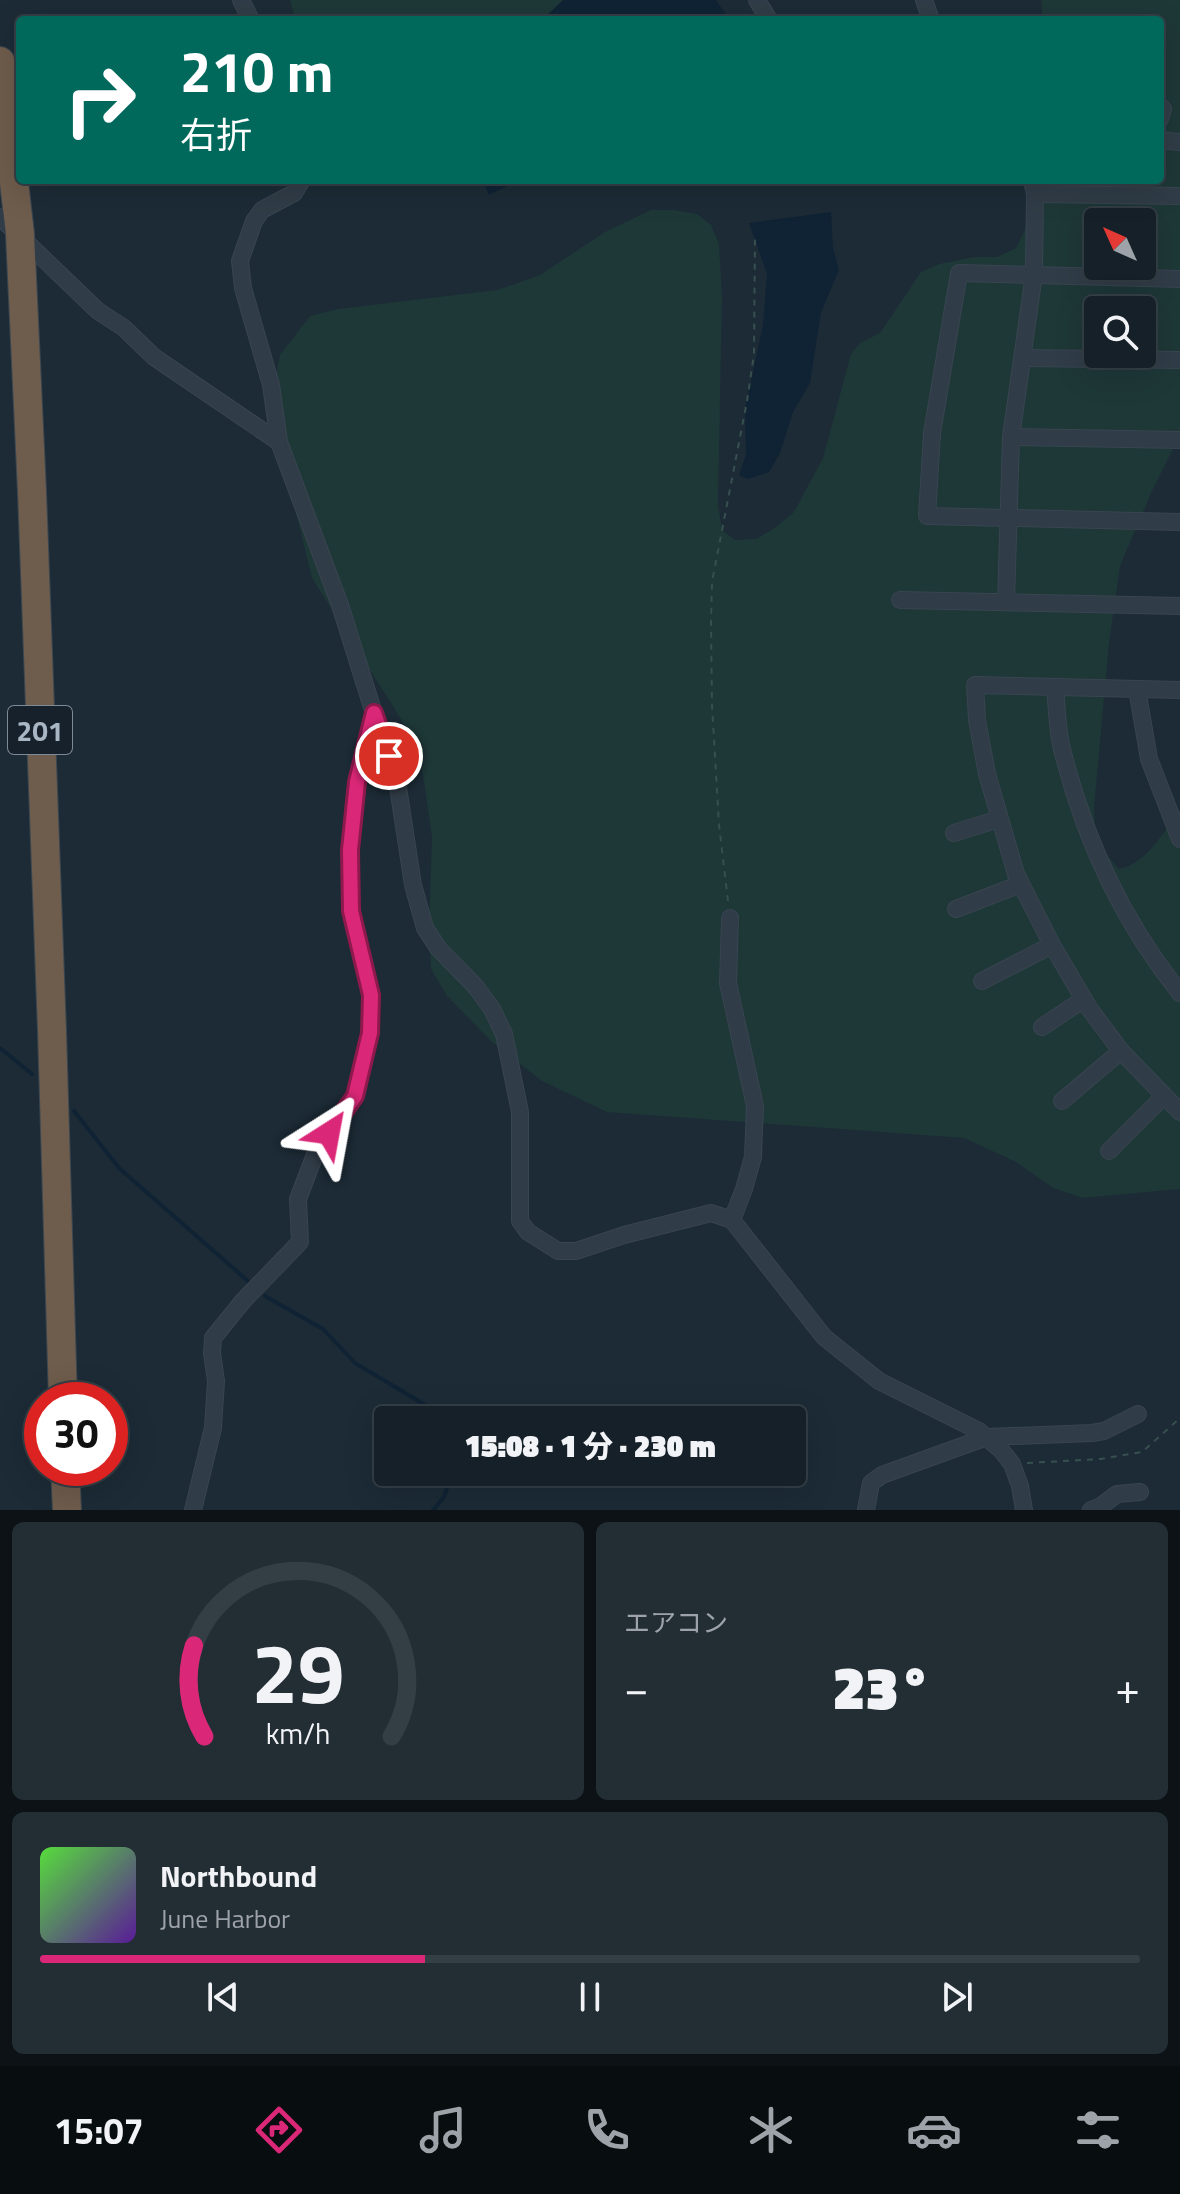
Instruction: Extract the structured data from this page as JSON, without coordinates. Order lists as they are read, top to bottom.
{
  "streets": {
    "highway": ["201"]
  },
  "north": "top left",
  "page": {
    "turn": ["210 m", "右折"],
    "limit": "30",
    "trip": "15:08 · 1 分 · 230 m",
    "tile": "エアコン",
    "heat": ["−", "23°", "+"],
    "song": ["Northbound", "June Harbor"],
    "tabs": "15:07",
    "gauge": ["29", "km/h"]
  }
}
